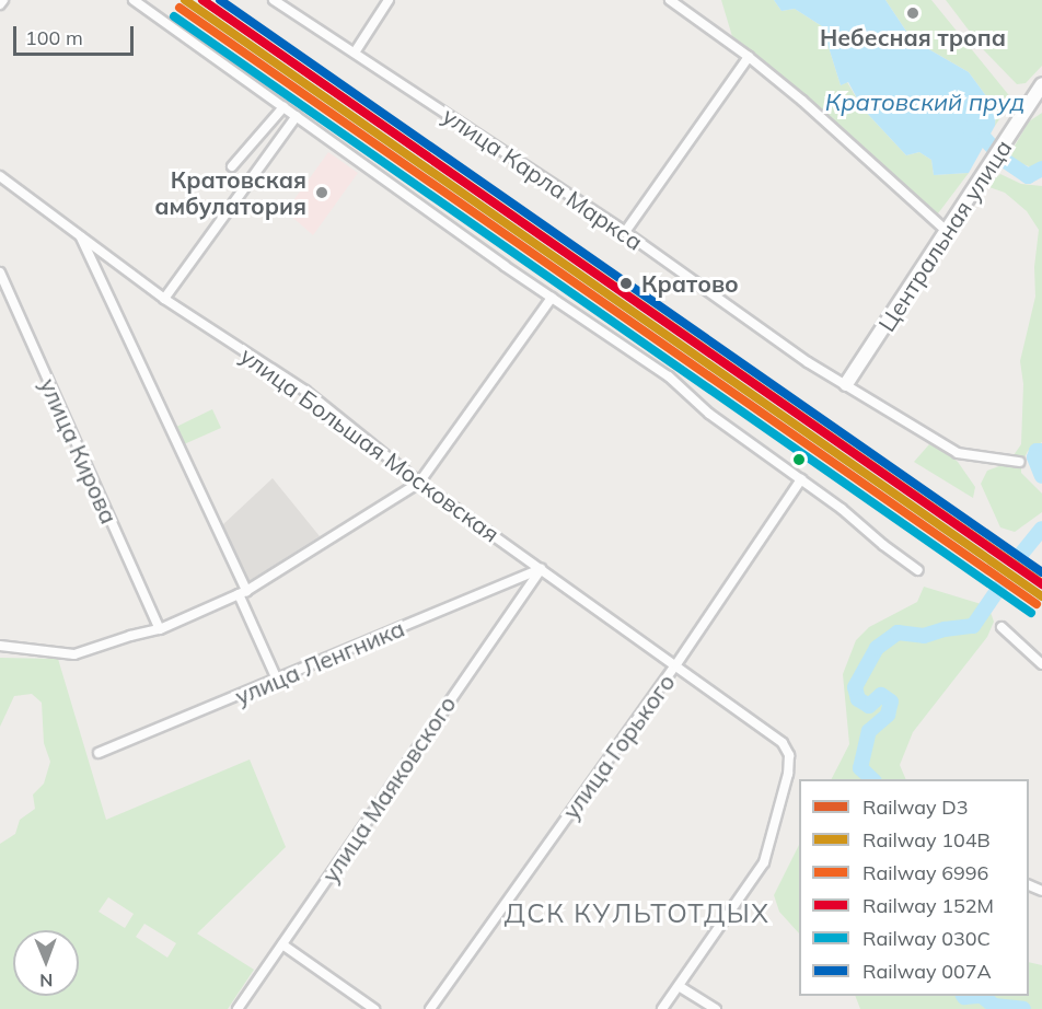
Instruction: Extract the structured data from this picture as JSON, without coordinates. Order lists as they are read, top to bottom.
{
  "streets": {
    "street": [
      "улица Карла Маркса",
      "Центральная улица",
      "улица Большая Московская",
      "улица Кирова",
      "улица Ленгника",
      "улица Горького",
      "улица Маяковского"
    ]
  },
  "crossings": [
    ["улица Карла Маркса", "Центральная улица"],
    ["улица Большая Московская", "улица Ленгника"],
    ["улица Большая Московская", "улица Горького"],
    ["улица Большая Московская", "улица Маяковского"],
    ["улица Ленгника", "улица Маяковского"]
  ],
  "districts": ["ДСК КУЛЬТОТДЫХ"],
  "water": ["Кратовский пруд"],
  "places": ["Небесная тропа", "Кратовская амбулатория", "Кратово"],
  "lines": [
    "rail line D3",
    "rail line 104В",
    "rail line 152М",
    "rail line 007А",
    "rail line 6996",
    "rail line 030C"
  ],
  "legend": [
    "Railway D3",
    "Railway 104В",
    "Railway 6996",
    "Railway 152М",
    "Railway 030C",
    "Railway 007А"
  ],
  "scale_bar": "100 m",
  "north": "bottom"
}
